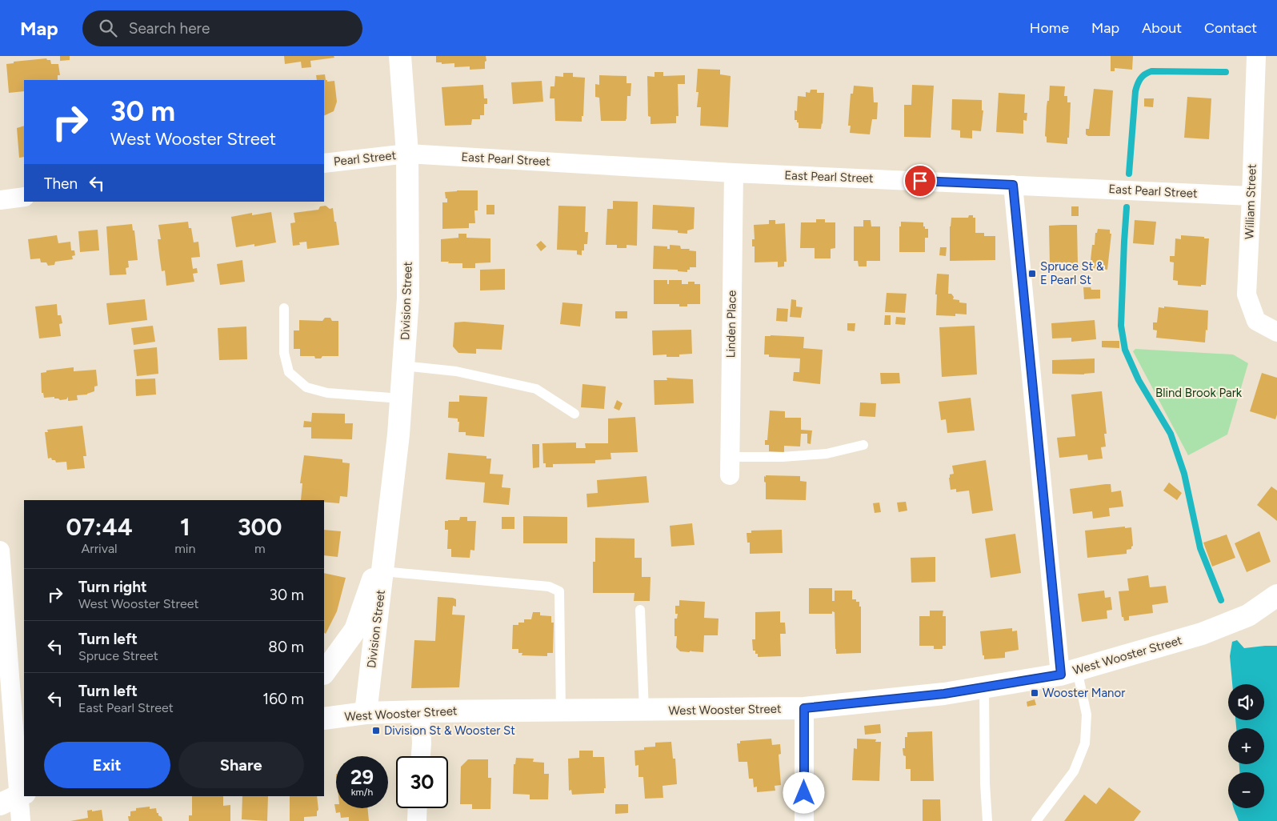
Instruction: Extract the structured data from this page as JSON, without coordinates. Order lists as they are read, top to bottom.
{
  "streets": {
    "street": [
      "Pearl Street",
      "East Pearl Street",
      "William Street",
      "Division Street",
      "Linden Place",
      "West Wooster Street"
    ]
  },
  "crossings": [
    ["Pearl Street", "East Pearl Street"],
    ["Pearl Street", "Division Street"],
    ["East Pearl Street", "William Street"],
    ["East Pearl Street", "Division Street"],
    ["East Pearl Street", "Linden Place"],
    ["Division Street", "West Wooster Street"]
  ],
  "parks": ["Blind Brook Park"],
  "places": {
    "transit": ["Spruce St & E Pearl St", "Wooster Manor", "Division St & Wooster St"]
  },
  "page": {
    "header": "Map",
    "search": "Search here",
    "nav": [
      "Home",
      "Map",
      "About",
      "Contact"
    ],
    "turn": ["30 m", "West Wooster Street"],
    "then": "Then",
    "eta": [
      "07:44",
      "Arrival",
      "1",
      "min",
      "300",
      "m"
    ],
    "list": [
      {
        "name": "Turn right",
        "note": "West Wooster Street",
        "value": "30 m"
      },
      {
        "name": "Turn left",
        "note": "Spruce Street",
        "value": "80 m"
      },
      {
        "name": "Turn left",
        "note": "East Pearl Street",
        "value": "160 m"
      }
    ],
    "map_buttons": ["+", "−"],
    "buttons": ["Exit", "Share"],
    "speed": "29 km/h",
    "limit": "30"
  }
}
